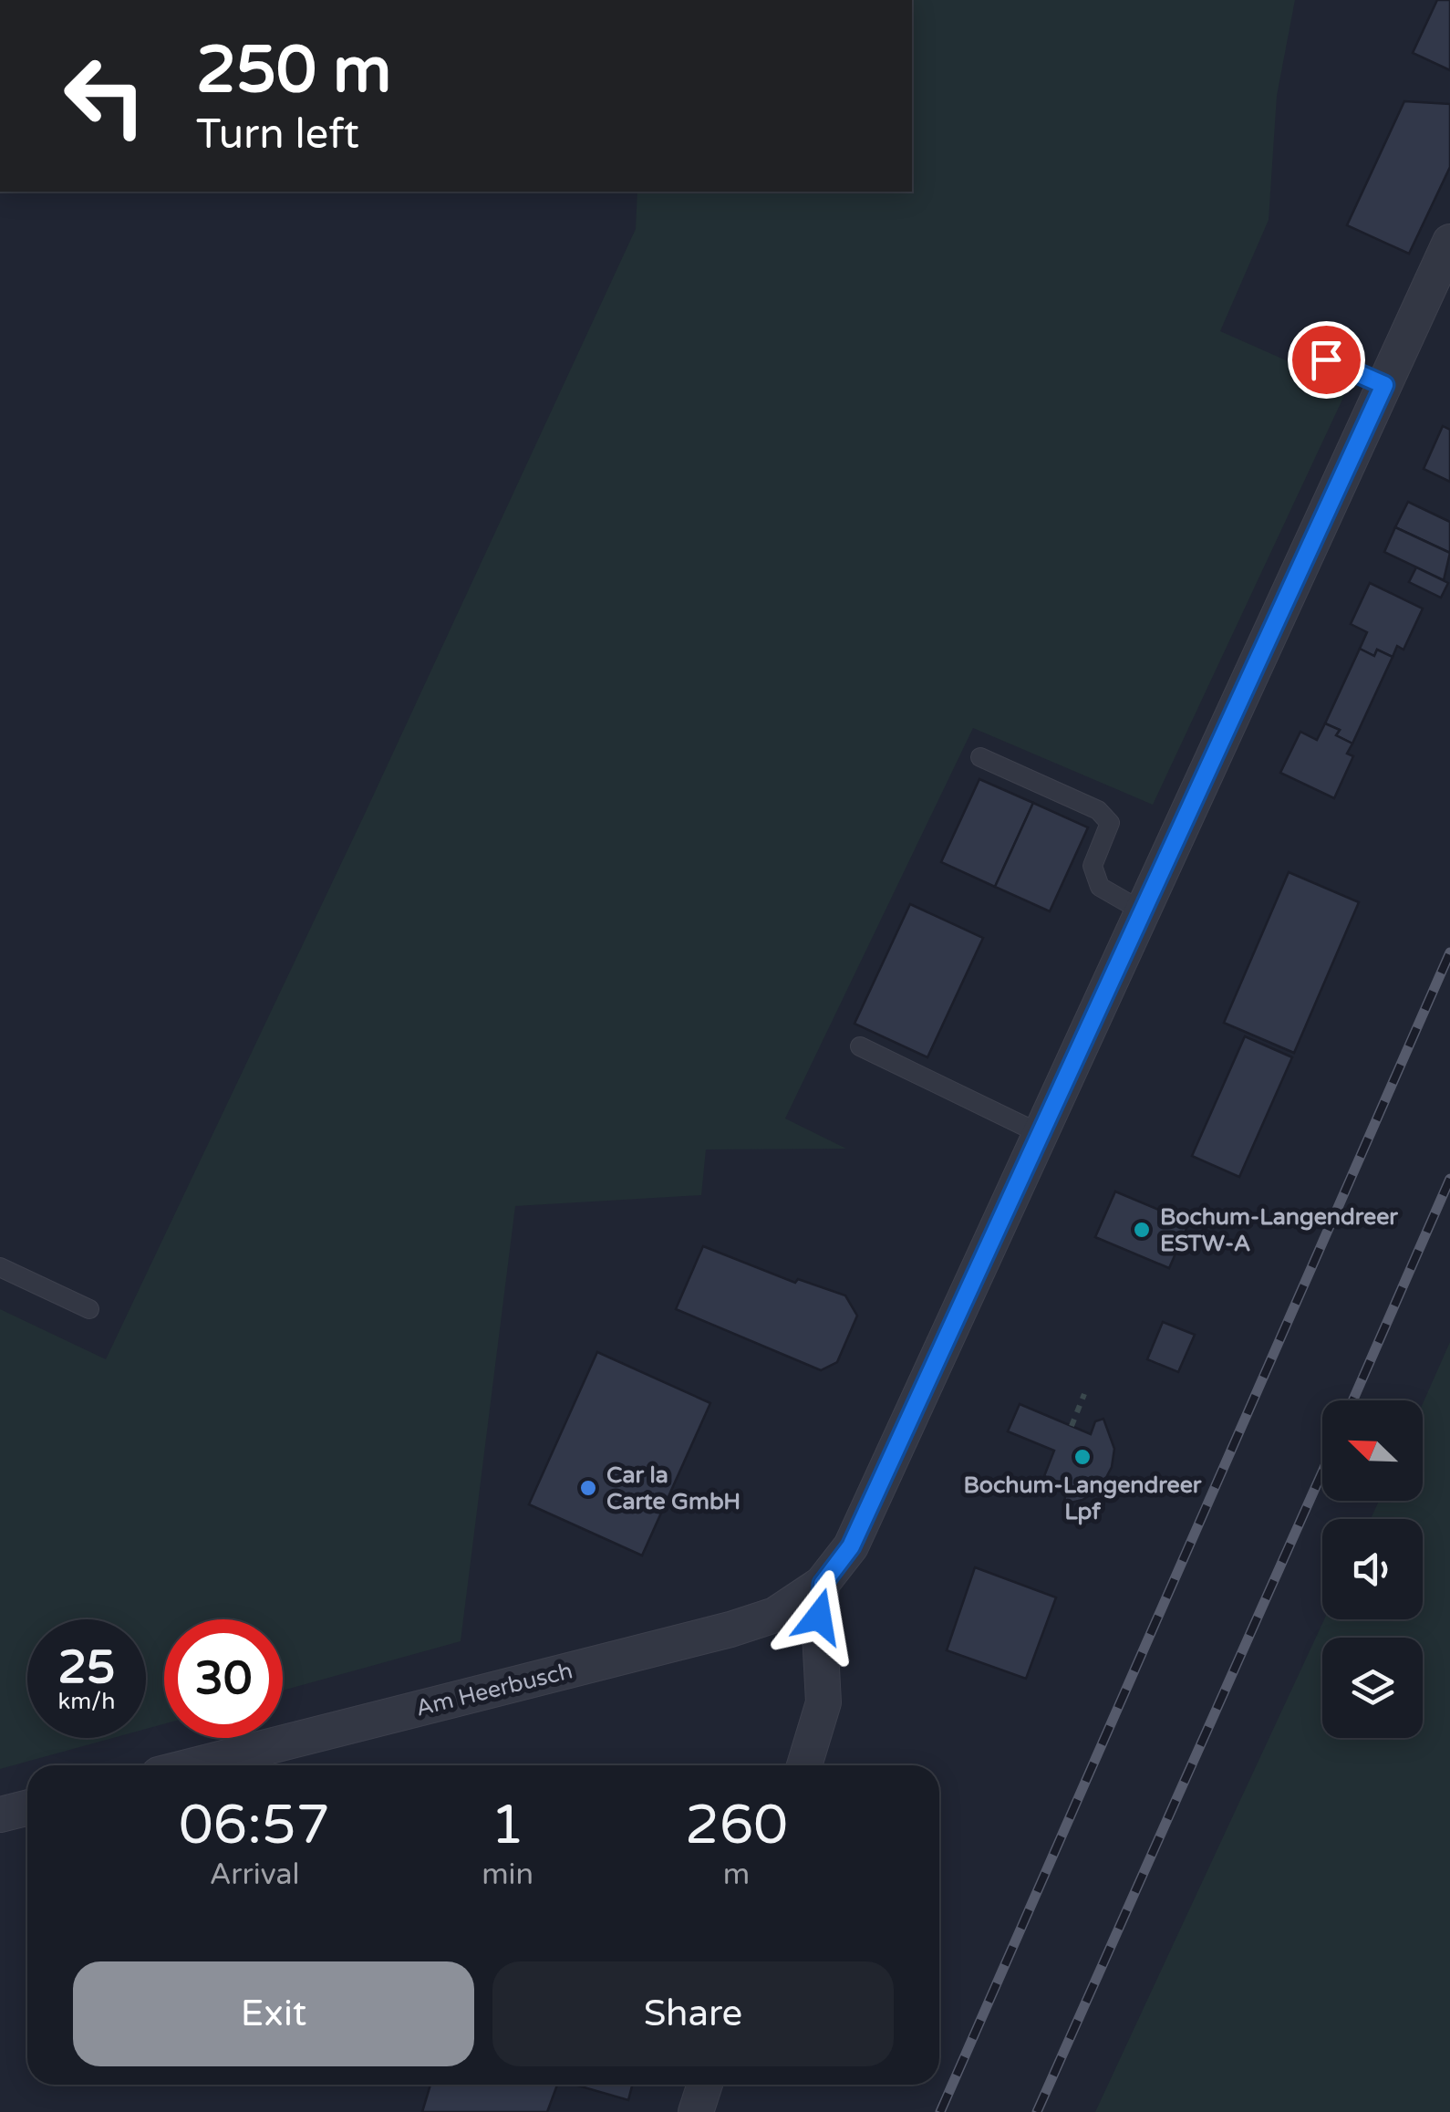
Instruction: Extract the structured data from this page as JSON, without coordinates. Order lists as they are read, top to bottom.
{
  "streets": {
    "street": ["Am Heerbusch"]
  },
  "places": ["Bochum-Langendreer ESTW-A", "Bochum-Langendreer Lpf", "Car la Carte GmbH"],
  "north": "top left",
  "page": {
    "turn": ["250 m", "Turn left"],
    "speed": "25 km/h",
    "limit": "30",
    "eta": [
      "06:57",
      "Arrival",
      "1",
      "min",
      "260",
      "m"
    ],
    "buttons": ["Exit", "Share"]
  }
}
